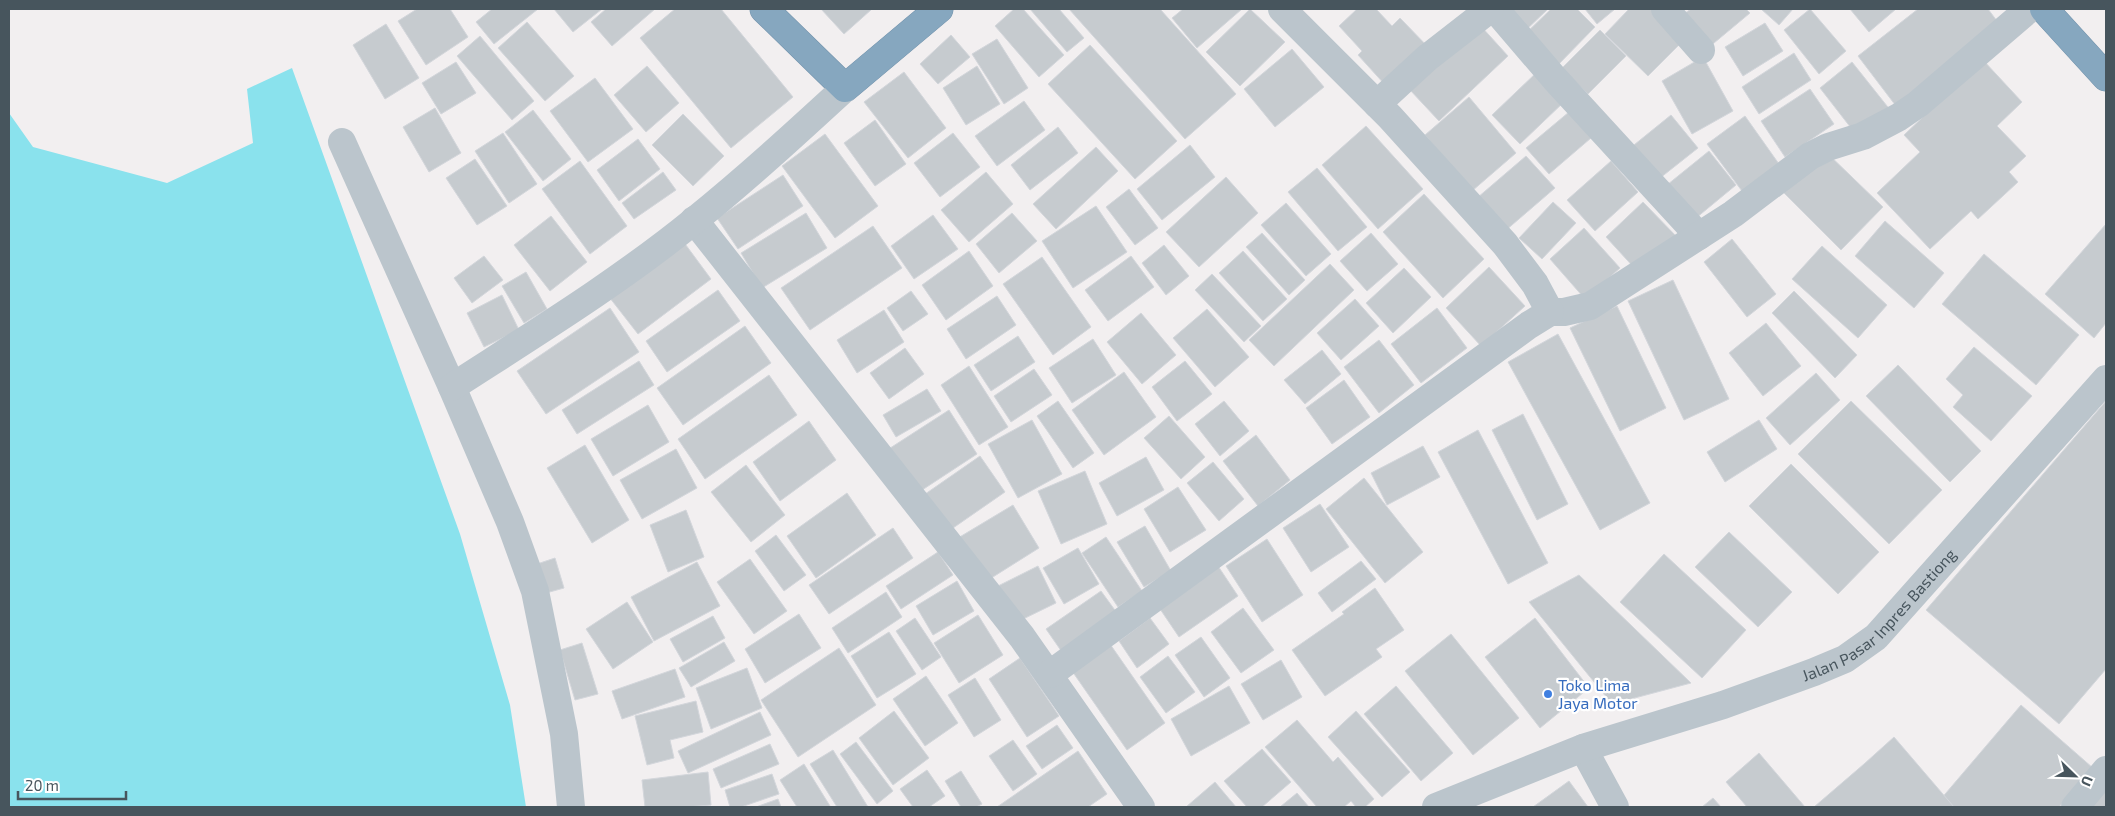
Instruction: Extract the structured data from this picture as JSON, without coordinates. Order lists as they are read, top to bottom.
{
  "streets": {
    "street": ["Jalan Pasar Inpres Bastiong"]
  },
  "places": ["Toko Lima Jaya Motor"],
  "scale_bar": "20 m",
  "north": "bottom right"
}
